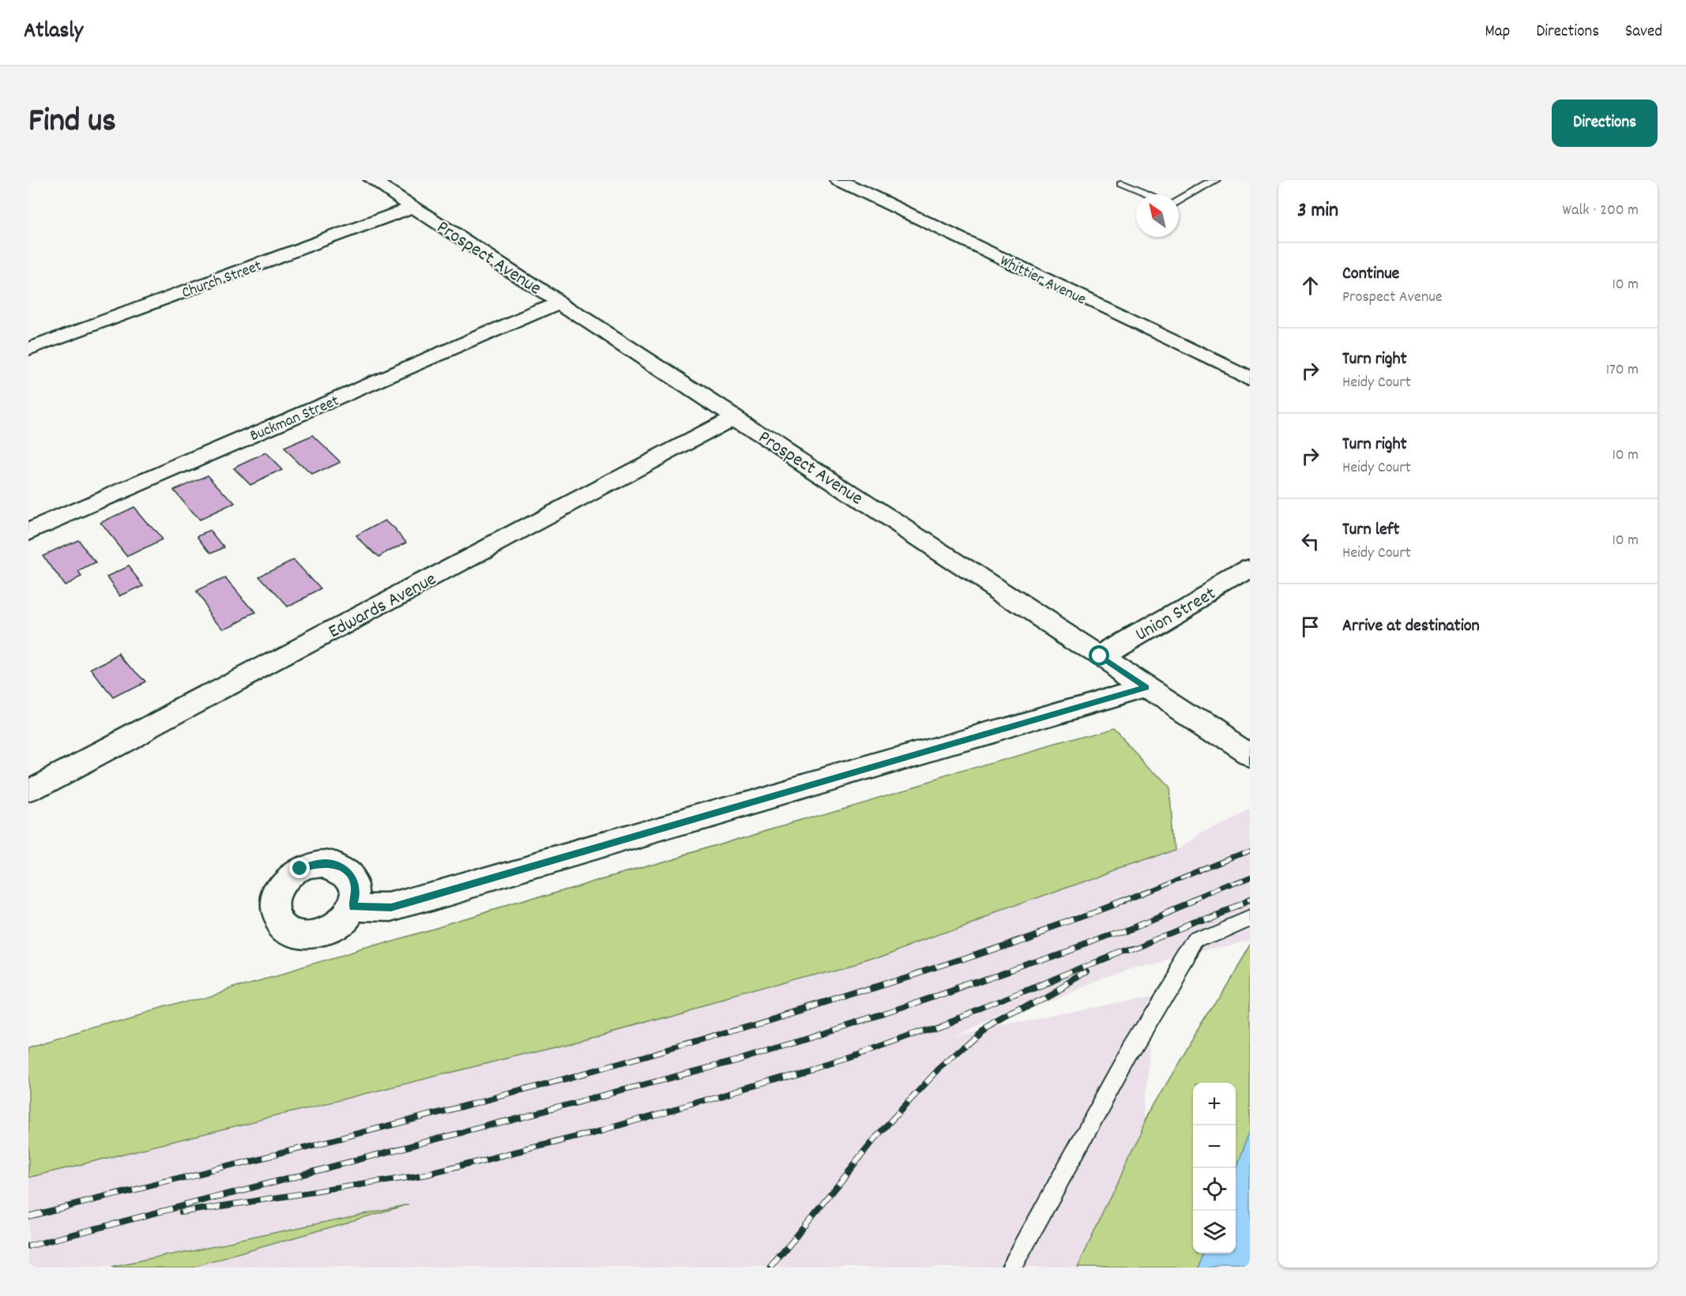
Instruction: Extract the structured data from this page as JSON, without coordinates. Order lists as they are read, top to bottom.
{
  "streets": {
    "street": [
      "Prospect Avenue",
      "Church Street",
      "Whittier Avenue",
      "Buckman Street",
      "Edwards Avenue",
      "Union Street"
    ]
  },
  "crossings": [
    ["Prospect Avenue", "Church Street"],
    ["Prospect Avenue", "Buckman Street"],
    ["Prospect Avenue", "Edwards Avenue"],
    ["Prospect Avenue", "Union Street"]
  ],
  "north": "top left",
  "page": {
    "header": "Atlasly",
    "nav": ["Map", "Directions", "Saved"],
    "title": "Find us",
    "buttons": "Directions",
    "heading": ["3 min", "Walk · 200 m"],
    "list": [
      ["Continue", "Prospect Avenue", "10 m"],
      ["Turn right", "Heidy Court", "170 m"],
      ["Turn right", "Heidy Court", "10 m"],
      ["Turn left", "Heidy Court", "10 m"],
      "Arrive at destination"
    ],
    "map_buttons": ["+", "−"]
  }
}
